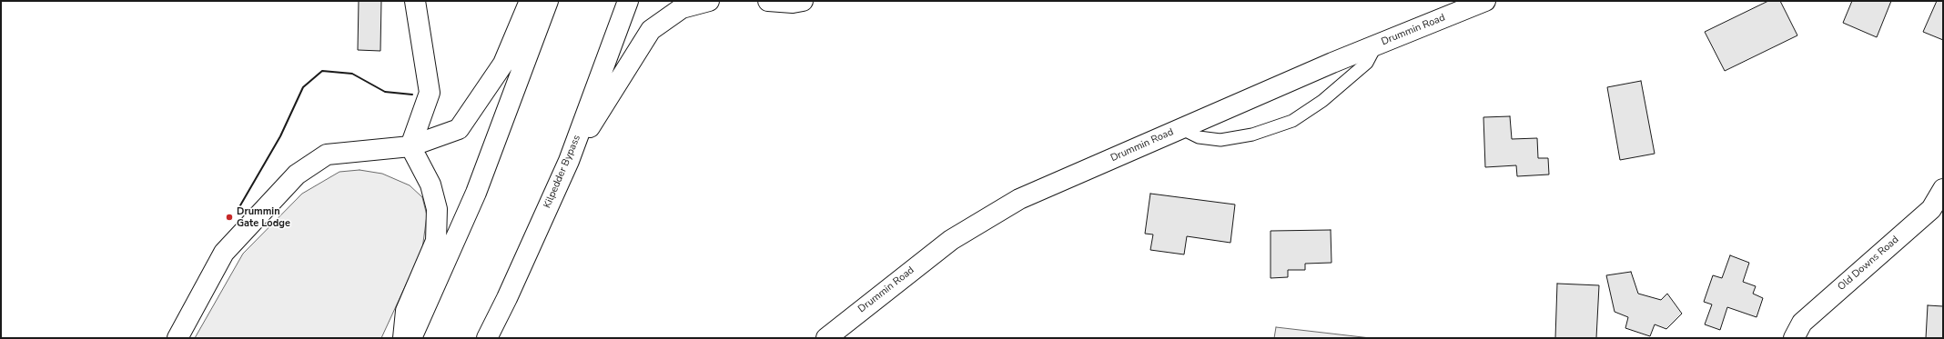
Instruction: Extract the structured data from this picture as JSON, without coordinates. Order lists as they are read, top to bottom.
{
  "streets": {
    "main road": ["Drummin Road", "Kilpedder Bypass", "Old Downs Road"]
  },
  "places": ["Drummin Gate Lodge"]
}
